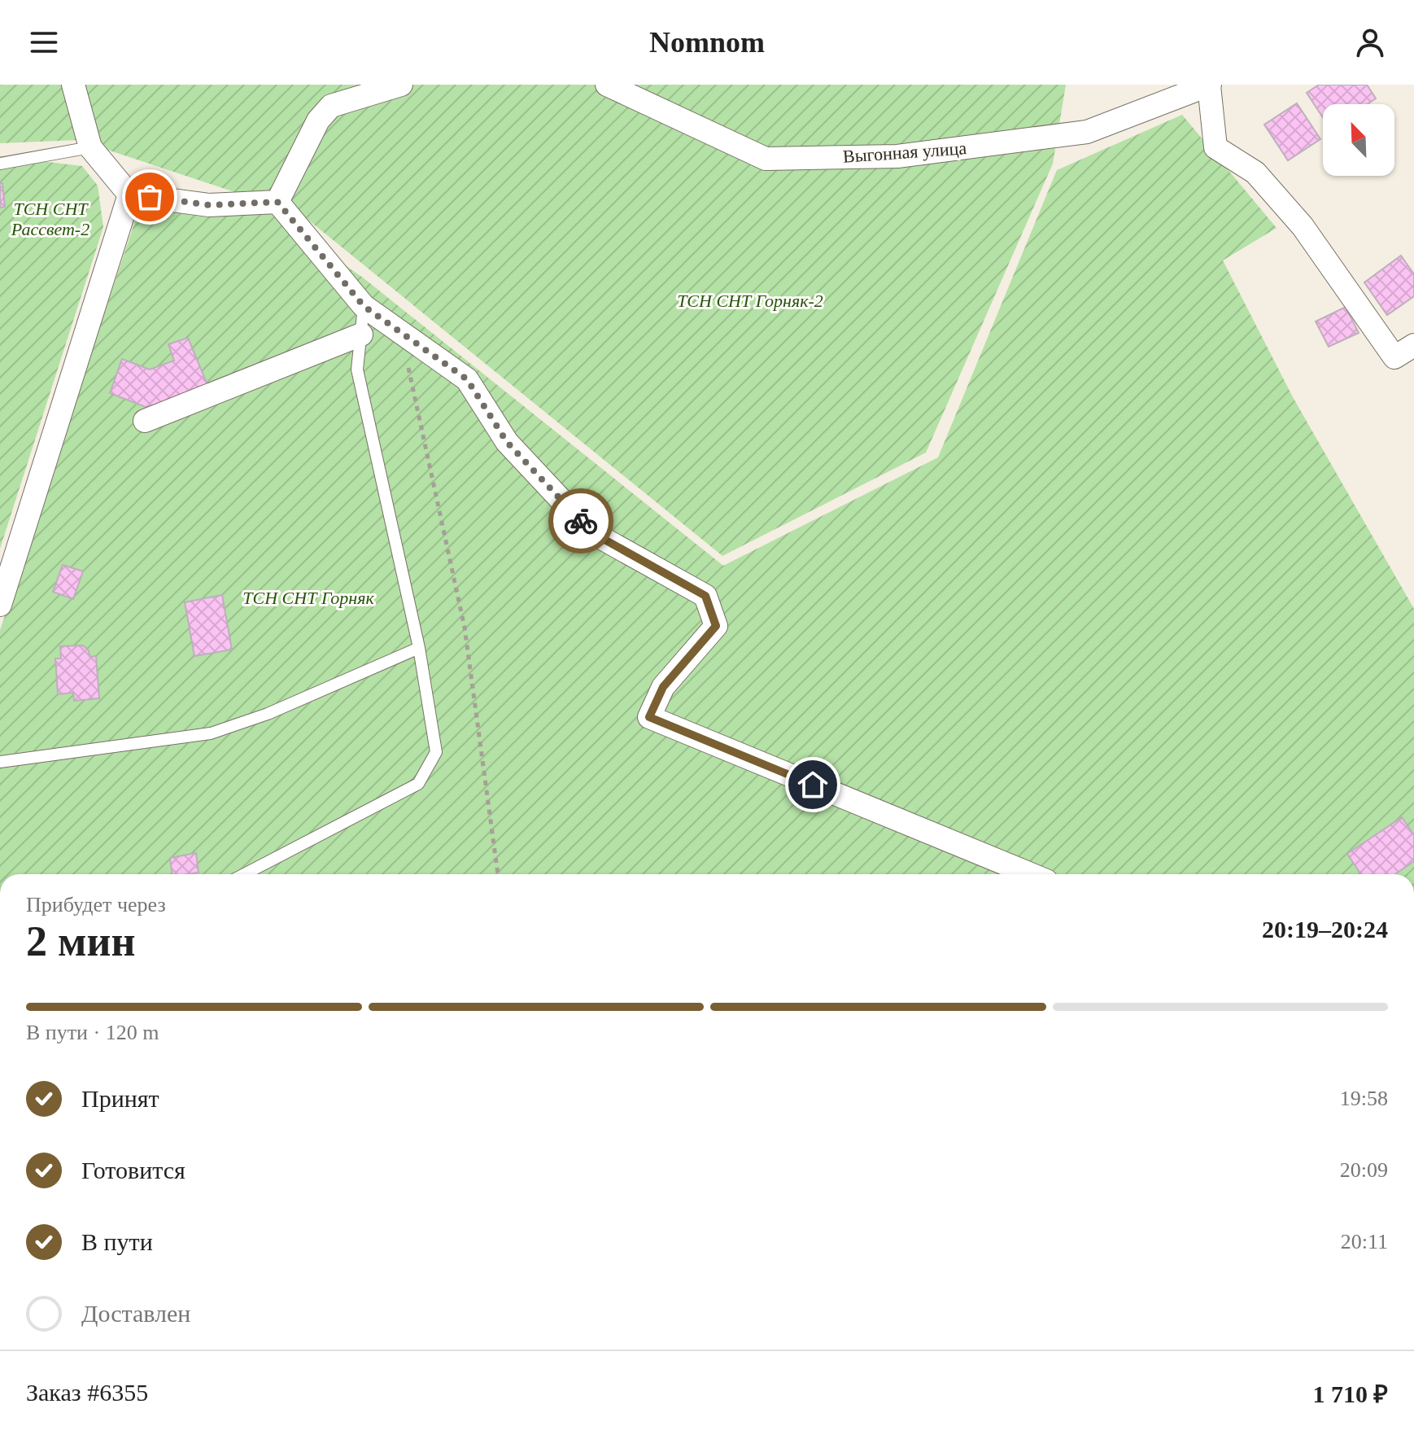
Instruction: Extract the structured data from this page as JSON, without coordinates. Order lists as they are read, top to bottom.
{
  "streets": {
    "street": ["Выгонная улица"]
  },
  "parks": ["ТСН СНТ Рассвет-2", "ТСН СНТ Горняк-2", "ТСН СНТ Горняк"],
  "north": "top left",
  "page": {
    "header": "Nomnom",
    "heading": ["2 мин", "Прибудет через", "20:19–20:24"],
    "panel": ["Заказ #6355", "1 710 ₽"],
    "bar": "В пути · 120 m",
    "list": [
      ["Принят", "19:58"],
      ["Готовится", "20:09"],
      ["В пути", "20:11"],
      "Доставлен"
    ]
  }
}
